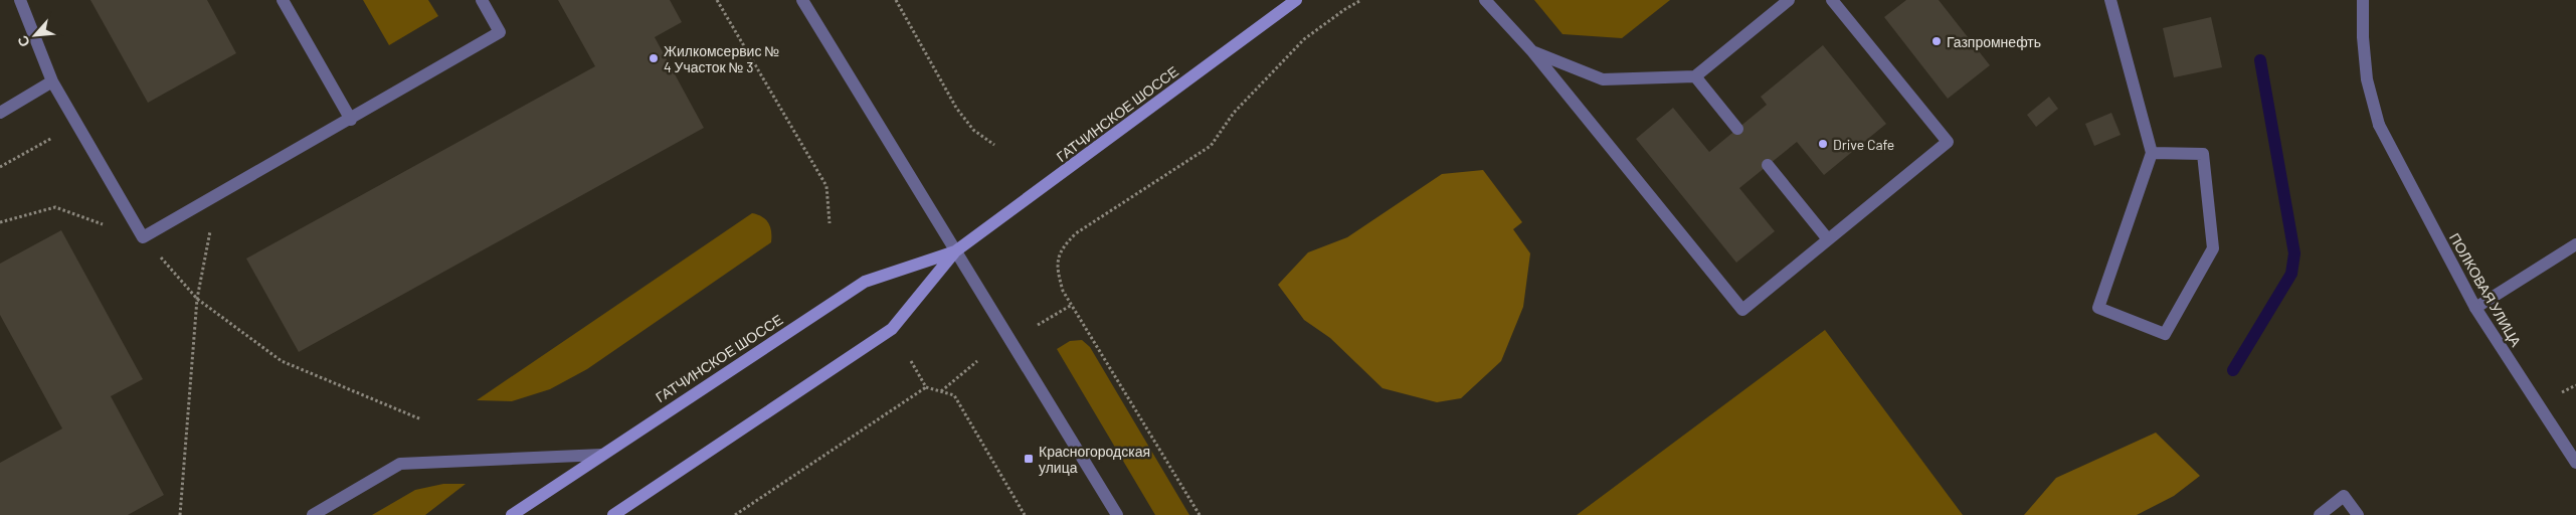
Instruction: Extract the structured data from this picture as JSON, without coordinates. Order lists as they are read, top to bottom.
{
  "streets": {
    "main road": ["ГАТЧИНСКОЕ ШОССЕ"],
    "street": ["ПОЛКОВАЯ УЛИЦА"]
  },
  "places": {
    "other": ["Газпромнефть", "Жилкомсервис № 4 Участок № 3", "Drive Cafe"],
    "transit": ["Красногородская улица"]
  },
  "north": "bottom left"
}
